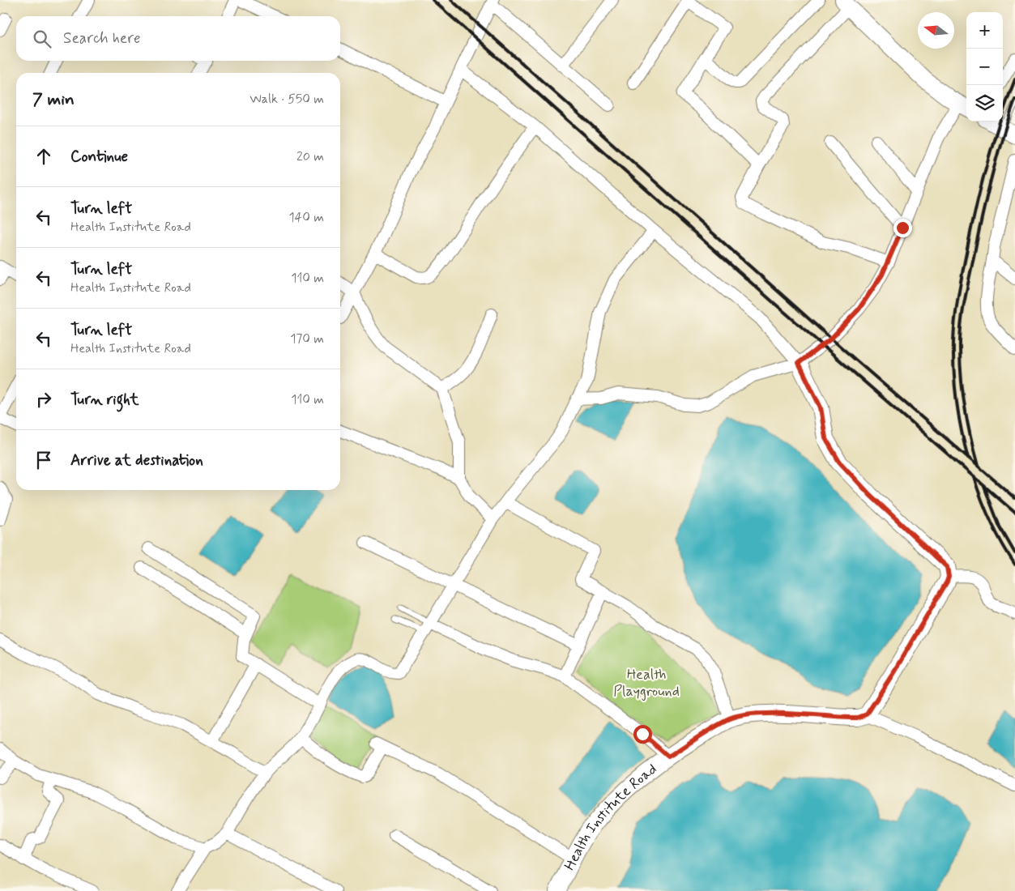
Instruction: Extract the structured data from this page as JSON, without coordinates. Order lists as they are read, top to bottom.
{
  "streets": {
    "street": ["Health Institute Road"]
  },
  "parks": ["Health Playground"],
  "north": "left",
  "page": {
    "map_buttons": ["+", "−"],
    "search": "Search here",
    "heading": ["7 min", "Walk · 550 m"],
    "list": [
      ["Continue", "20 m"],
      ["Turn left", "Health Institute Road", "140 m"],
      ["Turn left", "Health Institute Road", "110 m"],
      ["Turn left", "Health Institute Road", "170 m"],
      ["Turn right", "110 m"],
      "Arrive at destination"
    ]
  }
}
